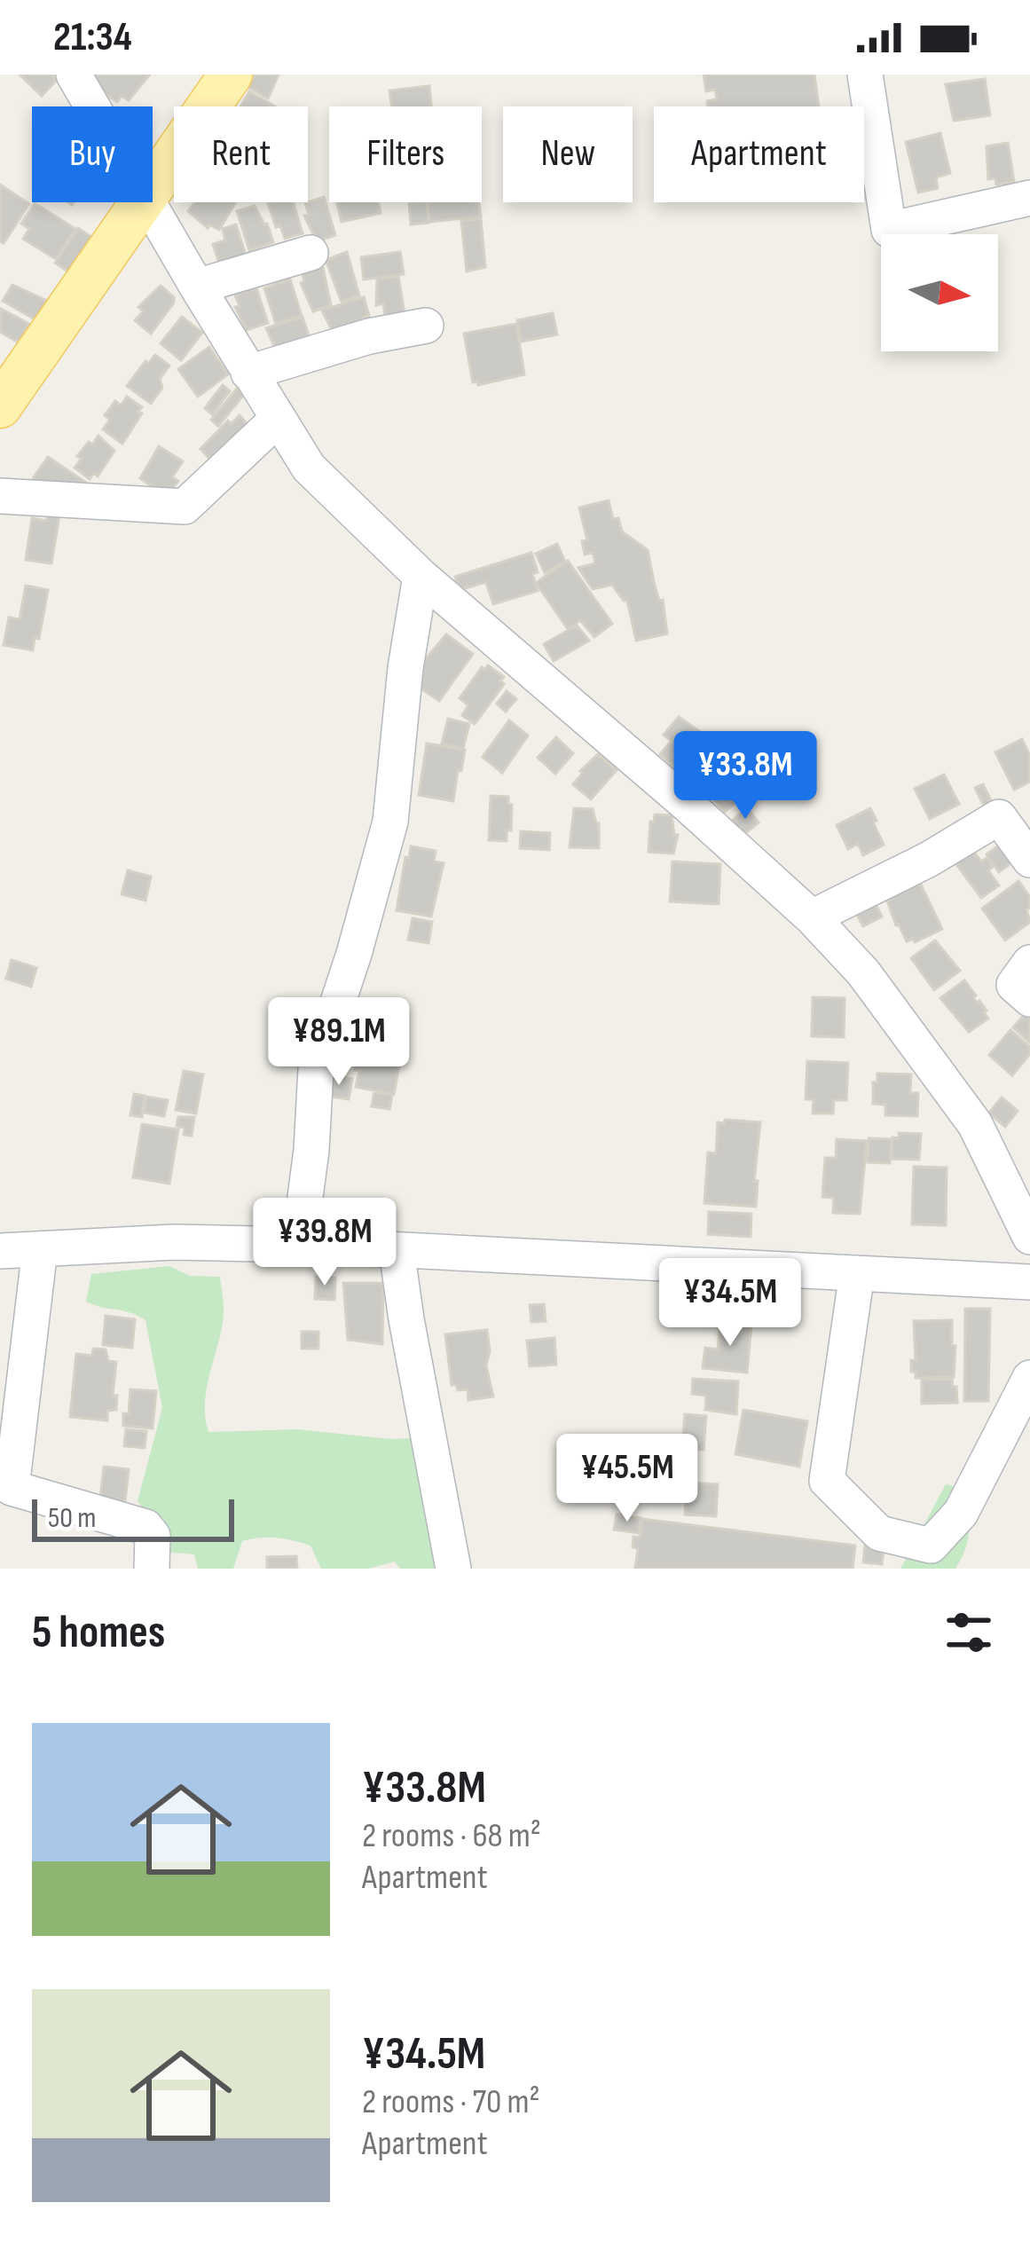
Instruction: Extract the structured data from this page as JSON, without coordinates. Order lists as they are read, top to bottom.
{
  "scale_bar": "50 m",
  "north": "right",
  "page": {
    "status": "21:34",
    "chip": [
      "Buy",
      "Rent",
      "Filters",
      "New",
      "Apartment"
    ],
    "price": [
      "¥33.8M",
      "¥89.1M",
      "¥39.8M",
      "¥34.5M",
      "¥45.5M"
    ],
    "scale": "50 m",
    "heading": "5 homes",
    "list": [
      {
        "name": "¥33.8M",
        "note": "2 rooms · 68 m² · Apartment"
      },
      {
        "name": "¥34.5M",
        "note": "2 rooms · 70 m² · Apartment"
      }
    ]
  }
}
